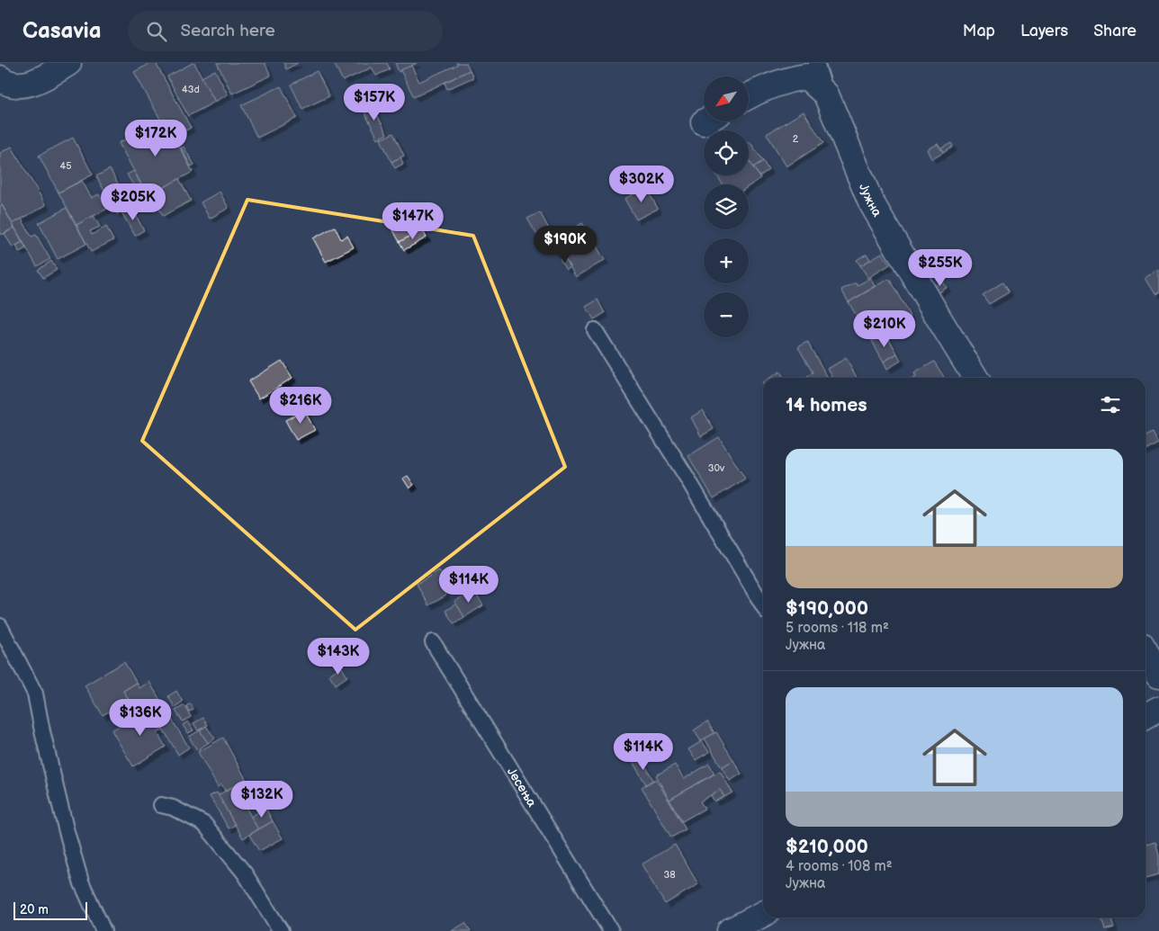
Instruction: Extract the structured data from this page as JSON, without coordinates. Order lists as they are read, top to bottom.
{
  "streets": {
    "street": ["Јужна"],
    "lane": ["Јесења"]
  },
  "house_numbers": [
    "43d",
    "2",
    "45",
    "30v",
    "38"
  ],
  "scale_bar": "20 m",
  "north": "bottom left",
  "page": {
    "header": "Casavia",
    "search": "Search here",
    "nav": ["Map", "Layers", "Share"],
    "map_buttons": ["+", "−"],
    "price": [
      "$157K",
      "$172K",
      "$302K",
      "$205K",
      "$147K",
      "$190K",
      "$255K",
      "$210K",
      "$216K",
      "$114K",
      "$143K",
      "$136K",
      "$114K",
      "$132K"
    ],
    "heading": "14 homes",
    "list": [
      {
        "name": "$190,000",
        "note": "5 rooms · 118 m² · Јужна"
      },
      {
        "name": "$210,000",
        "note": "4 rooms · 108 m² · Јужна"
      }
    ],
    "scale": "20 m"
  }
}
